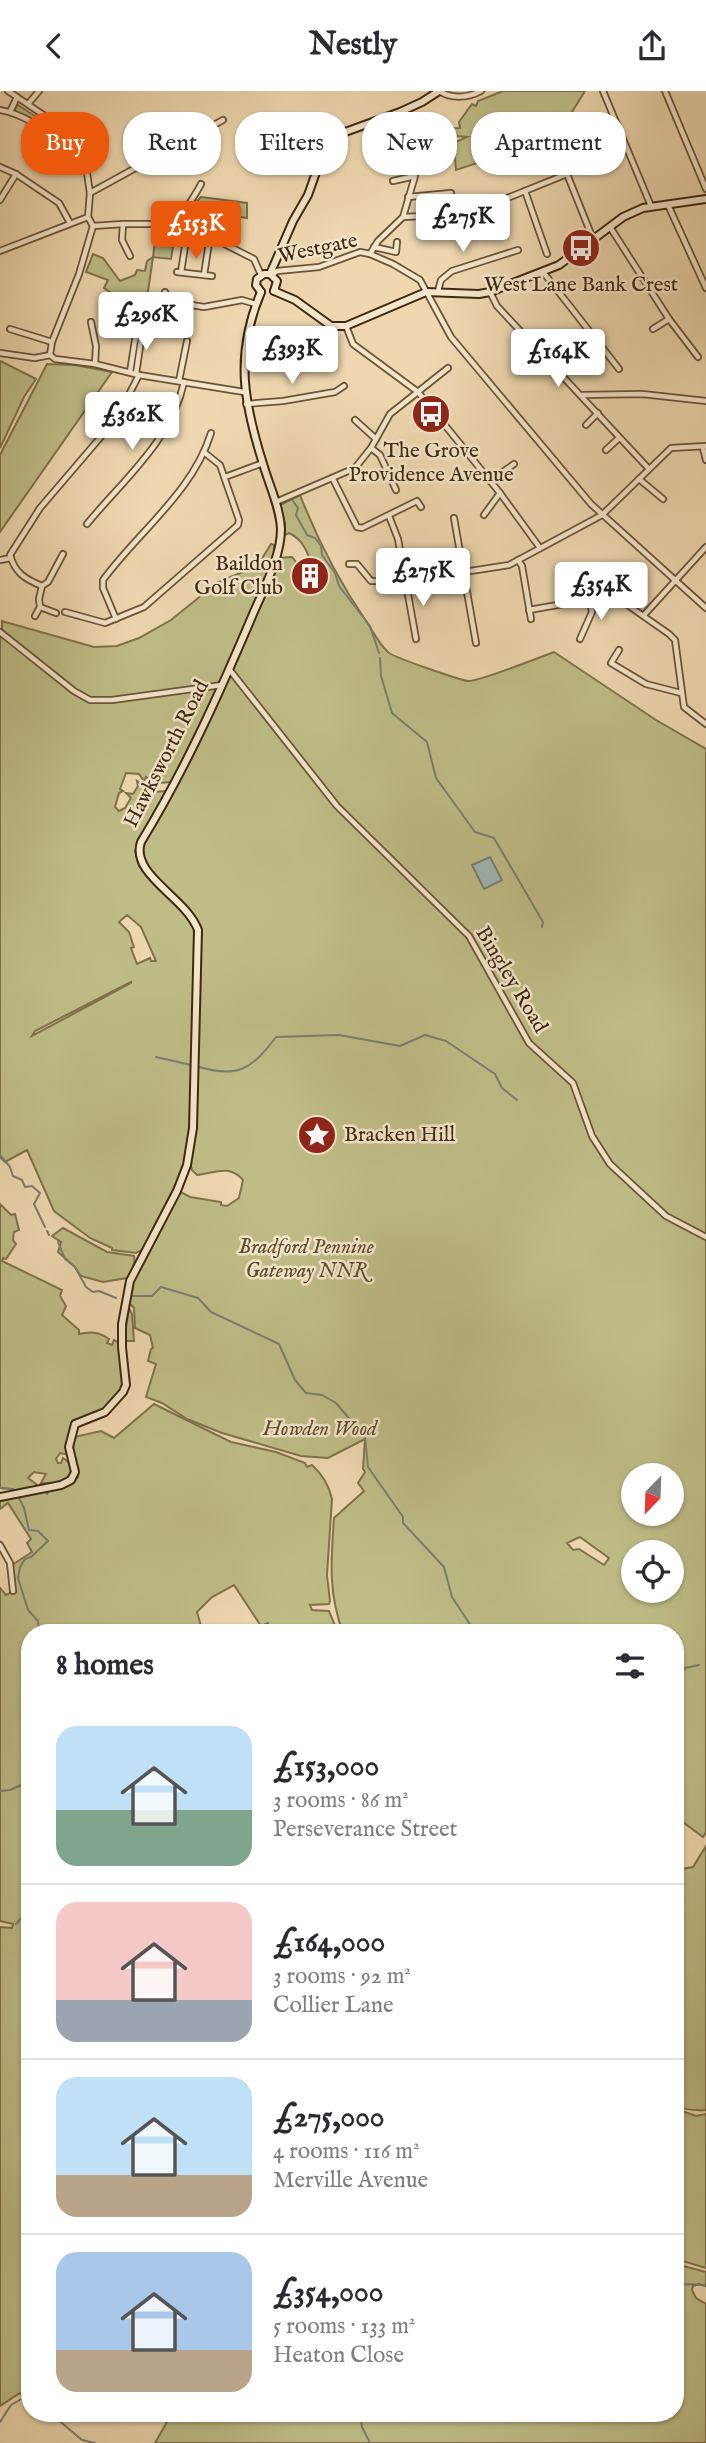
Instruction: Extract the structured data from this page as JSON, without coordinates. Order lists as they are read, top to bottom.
{
  "streets": {
    "street": ["Westgate", "Hawksworth Road", "Bingley Road"]
  },
  "crossings": [
    ["Hawksworth Road", "Bingley Road"]
  ],
  "parks": ["Bradford Pennine Gateway NNR", "Howden Wood"],
  "places": {
    "bus stop": ["West Lane Bank Crest", "The Grove Providence Avenue"],
    "building": ["Baildon Golf Club"],
    "place": ["Bracken Hill"]
  },
  "north": "bottom left",
  "page": {
    "header": "Nestly",
    "chip": [
      "Buy",
      "Rent",
      "Filters",
      "New",
      "Apartment"
    ],
    "price": [
      "£275K",
      "£153K",
      "£296K",
      "£393K",
      "£164K",
      "£362K",
      "£275K",
      "£354K"
    ],
    "heading": "8 homes",
    "list": [
      {
        "name": "£153,000",
        "note": "3 rooms · 86 m² · Perseverance Street"
      },
      {
        "name": "£164,000",
        "note": "3 rooms · 92 m² · Collier Lane"
      },
      {
        "name": "£275,000",
        "note": "4 rooms · 116 m² · Merville Avenue"
      },
      {
        "name": "£354,000",
        "note": "5 rooms · 133 m² · Heaton Close"
      }
    ]
  }
}
